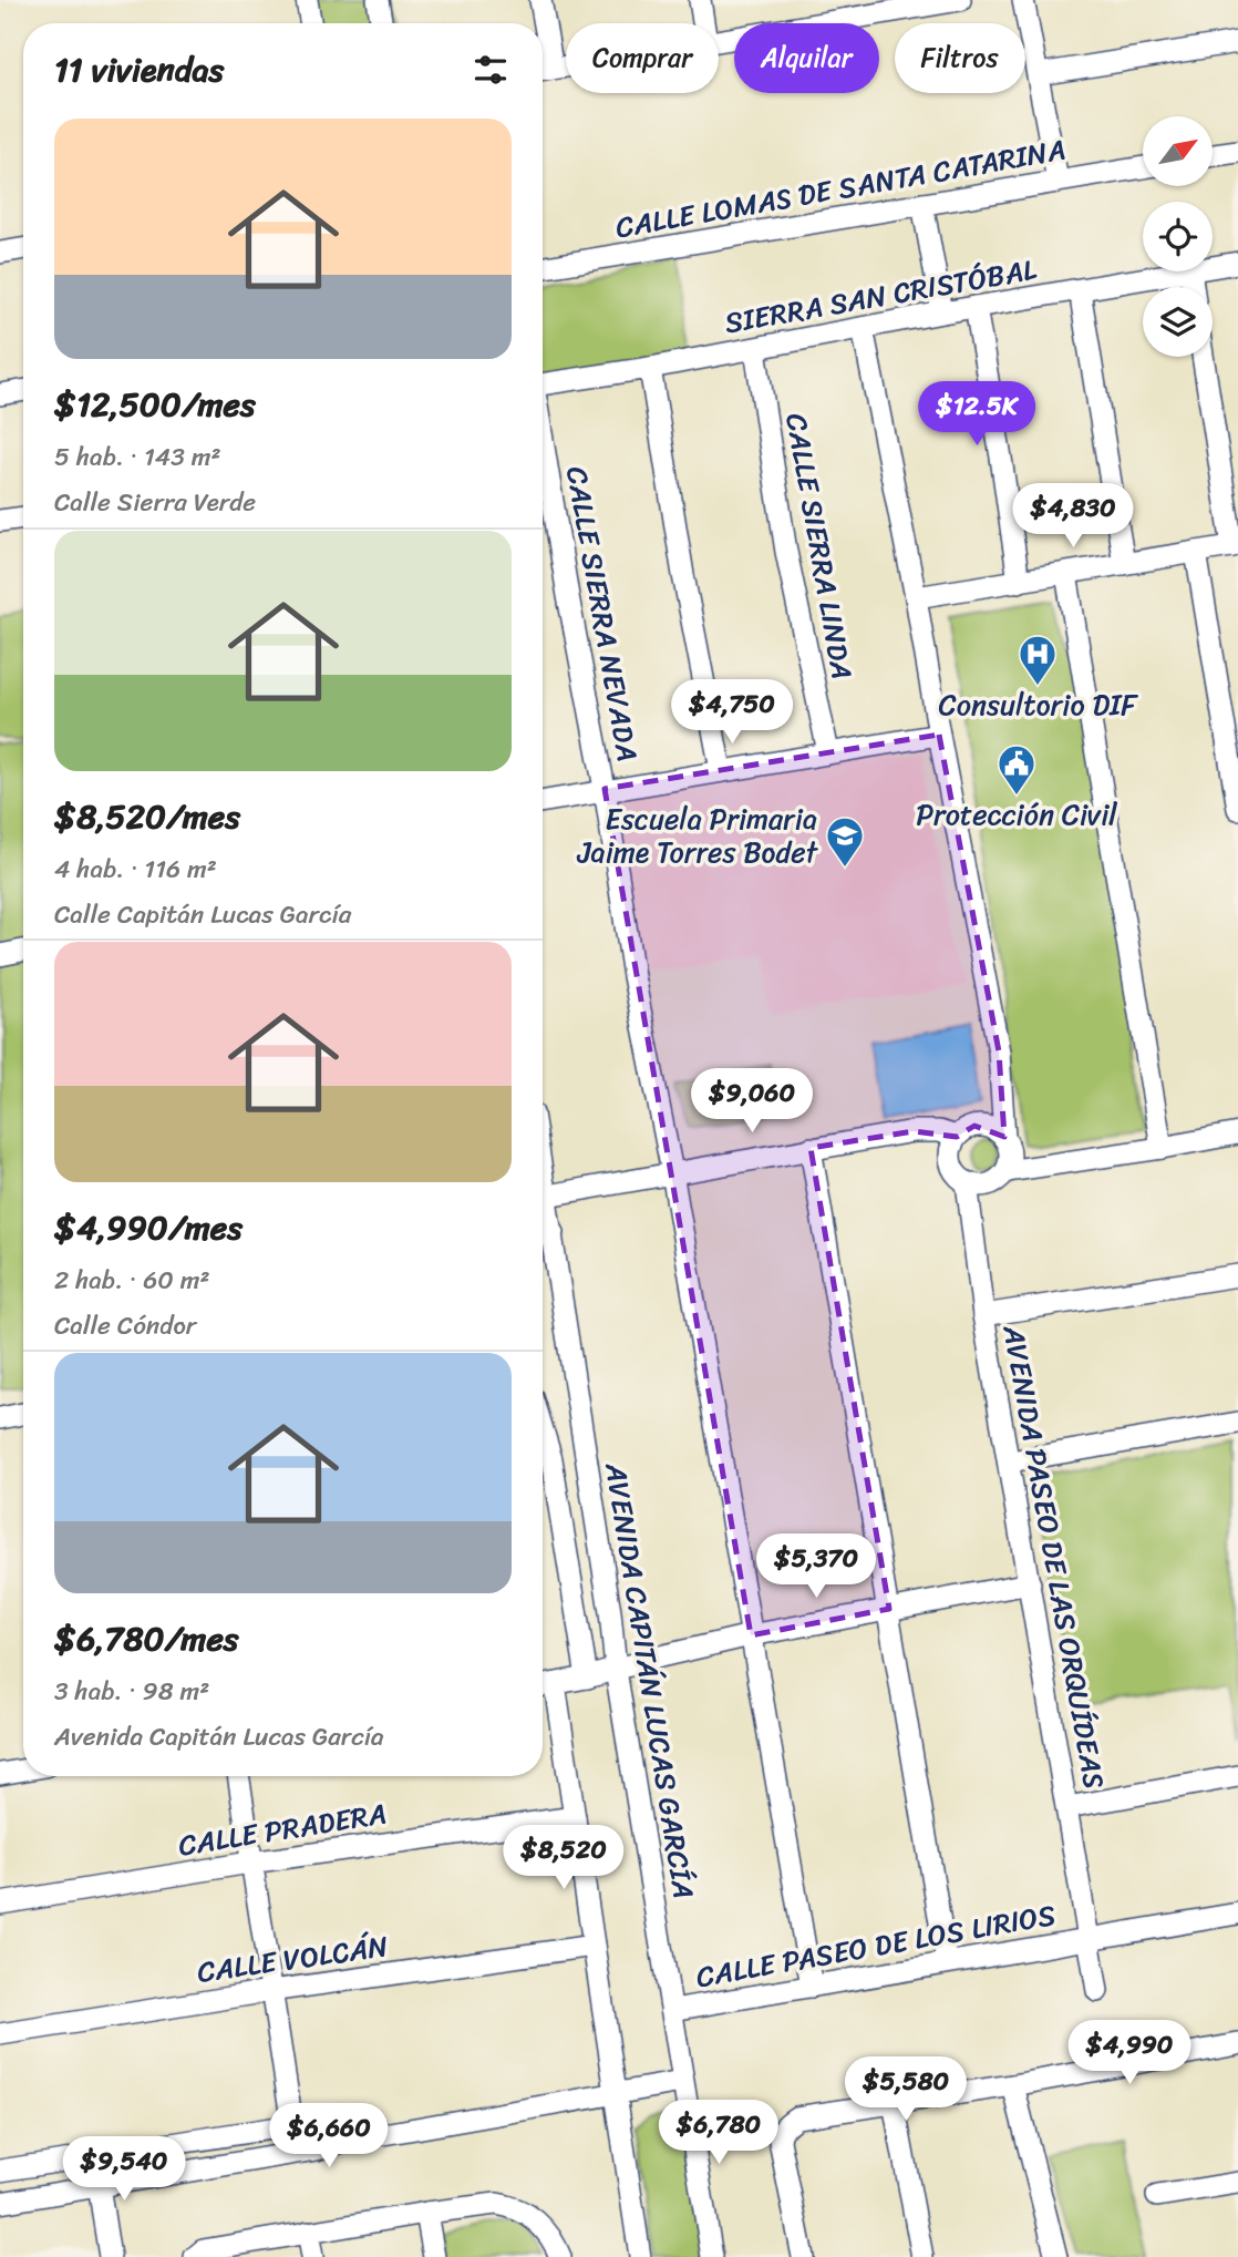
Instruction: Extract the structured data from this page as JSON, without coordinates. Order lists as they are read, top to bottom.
{
  "streets": {
    "street": [
      "CALLE LOMAS DE SANTA CATARINA",
      "SIERRA SAN CRISTÓBAL",
      "CALLE SIERRA LINDA",
      "CALLE SIERRA NEVADA",
      "AVENIDA PASEO DE LAS ORQUÍDEAS",
      "AVENIDA CAPITÁN LUCAS GARCÍA",
      "CALLE PRADERA",
      "CALLE PASEO DE LOS LIRIOS",
      "CALLE VOLCÁN"
    ]
  },
  "crossings": [
    ["SIERRA SAN CRISTÓBAL", "CALLE SIERRA LINDA"],
    ["CALLE SIERRA NEVADA", "CALLE PASEO DE LOS LIRIOS"],
    ["AVENIDA PASEO DE LAS ORQUÍDEAS", "CALLE PASEO DE LOS LIRIOS"],
    ["AVENIDA CAPITÁN LUCAS GARCÍA", "CALLE PASEO DE LOS LIRIOS"]
  ],
  "places": {
    "hospital": ["Consultorio DIF"],
    "public building": ["Protección Civil"],
    "school or university": ["Escuela Primaria Jaime Torres Bodet"]
  },
  "north": "top right",
  "page": {
    "chip": ["Comprar", "Alquilar", "Filtros"],
    "heading": "11 viviendas",
    "list": [
      {
        "name": "$12,500/mes",
        "note": "5 hab. · 143 m² · Calle Sierra Verde"
      },
      {
        "name": "$8,520/mes",
        "note": "4 hab. · 116 m² · Calle Capitán Lucas García"
      },
      {
        "name": "$4,990/mes",
        "note": "2 hab. · 60 m² · Calle Cóndor"
      },
      {
        "name": "$6,780/mes",
        "note": "3 hab. · 98 m² · Avenida Capitán Lucas García"
      }
    ],
    "price": [
      "$12.5K",
      "$4,830",
      "$4,750",
      "$9,060",
      "$5,370",
      "$8,520",
      "$4,990",
      "$5,580",
      "$6,780",
      "$6,660",
      "$9,540"
    ]
  }
}
